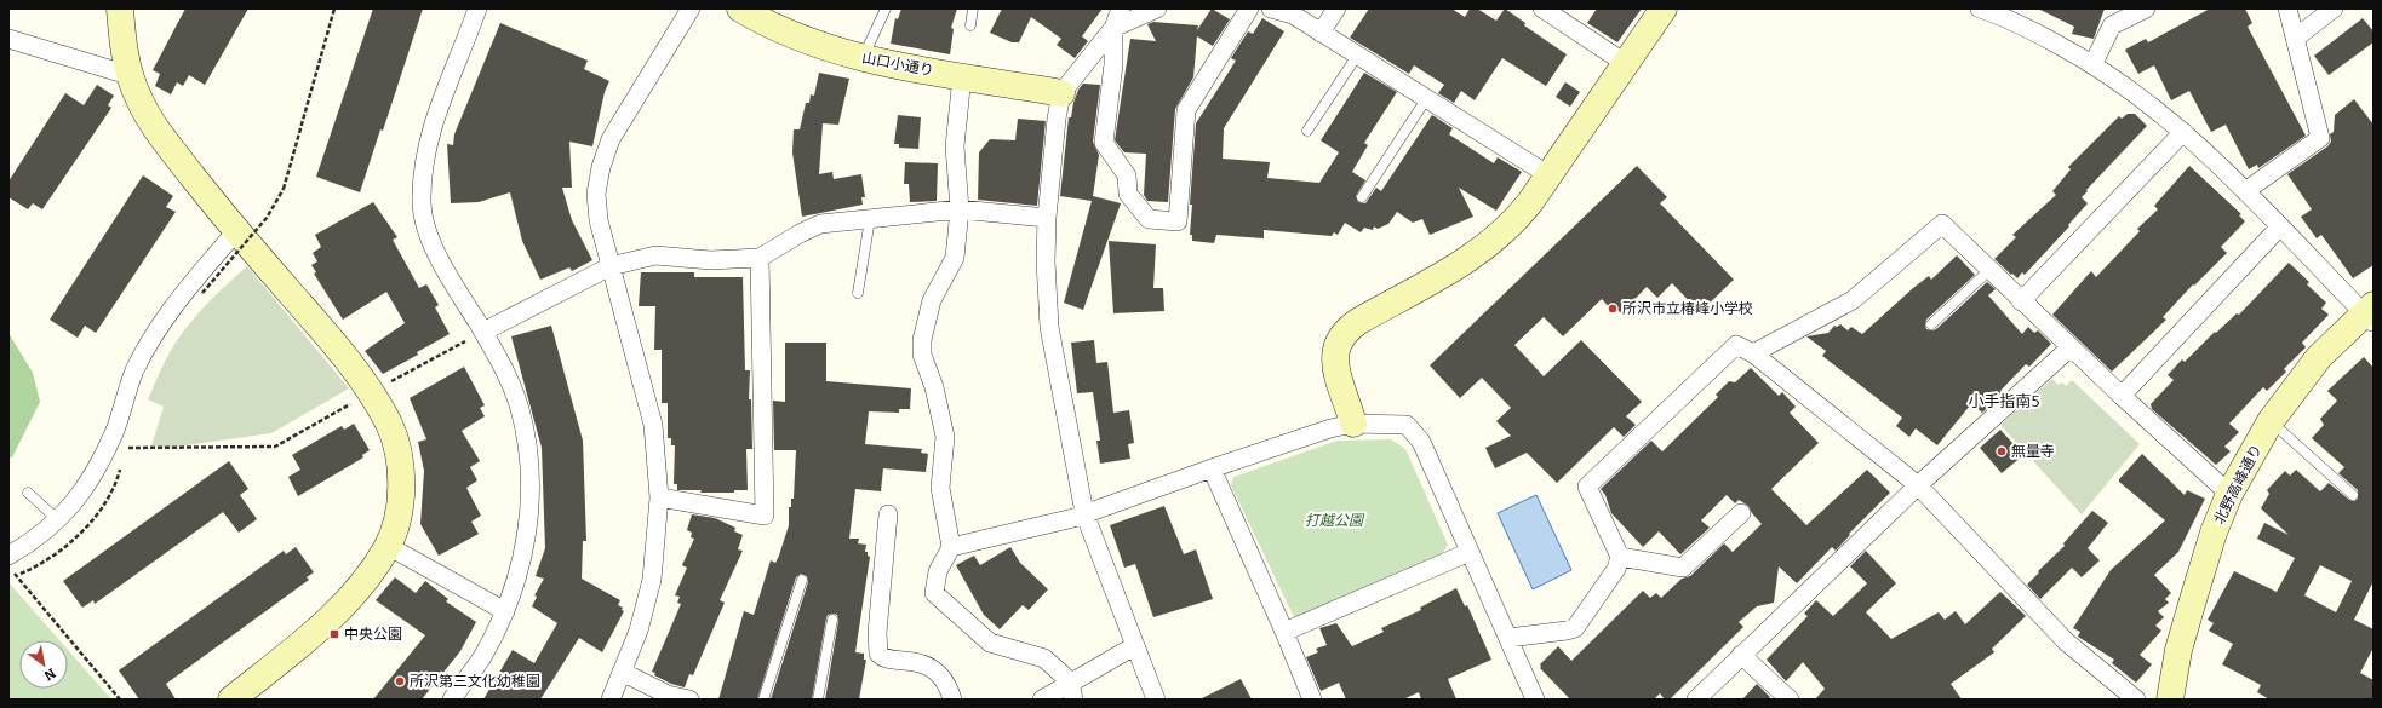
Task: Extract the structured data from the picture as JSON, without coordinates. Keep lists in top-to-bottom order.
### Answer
{
  "streets": {
    "street": ["山口小通り", "北野高峰通り"]
  },
  "districts": ["小手指南5"],
  "parks": ["打越公園"],
  "places": {
    "other": ["所沢市立椿峰小学校", "無量寺", "所沢第三文化幼稚園"],
    "transit": ["中央公園"]
  },
  "north": "bottom right"
}
